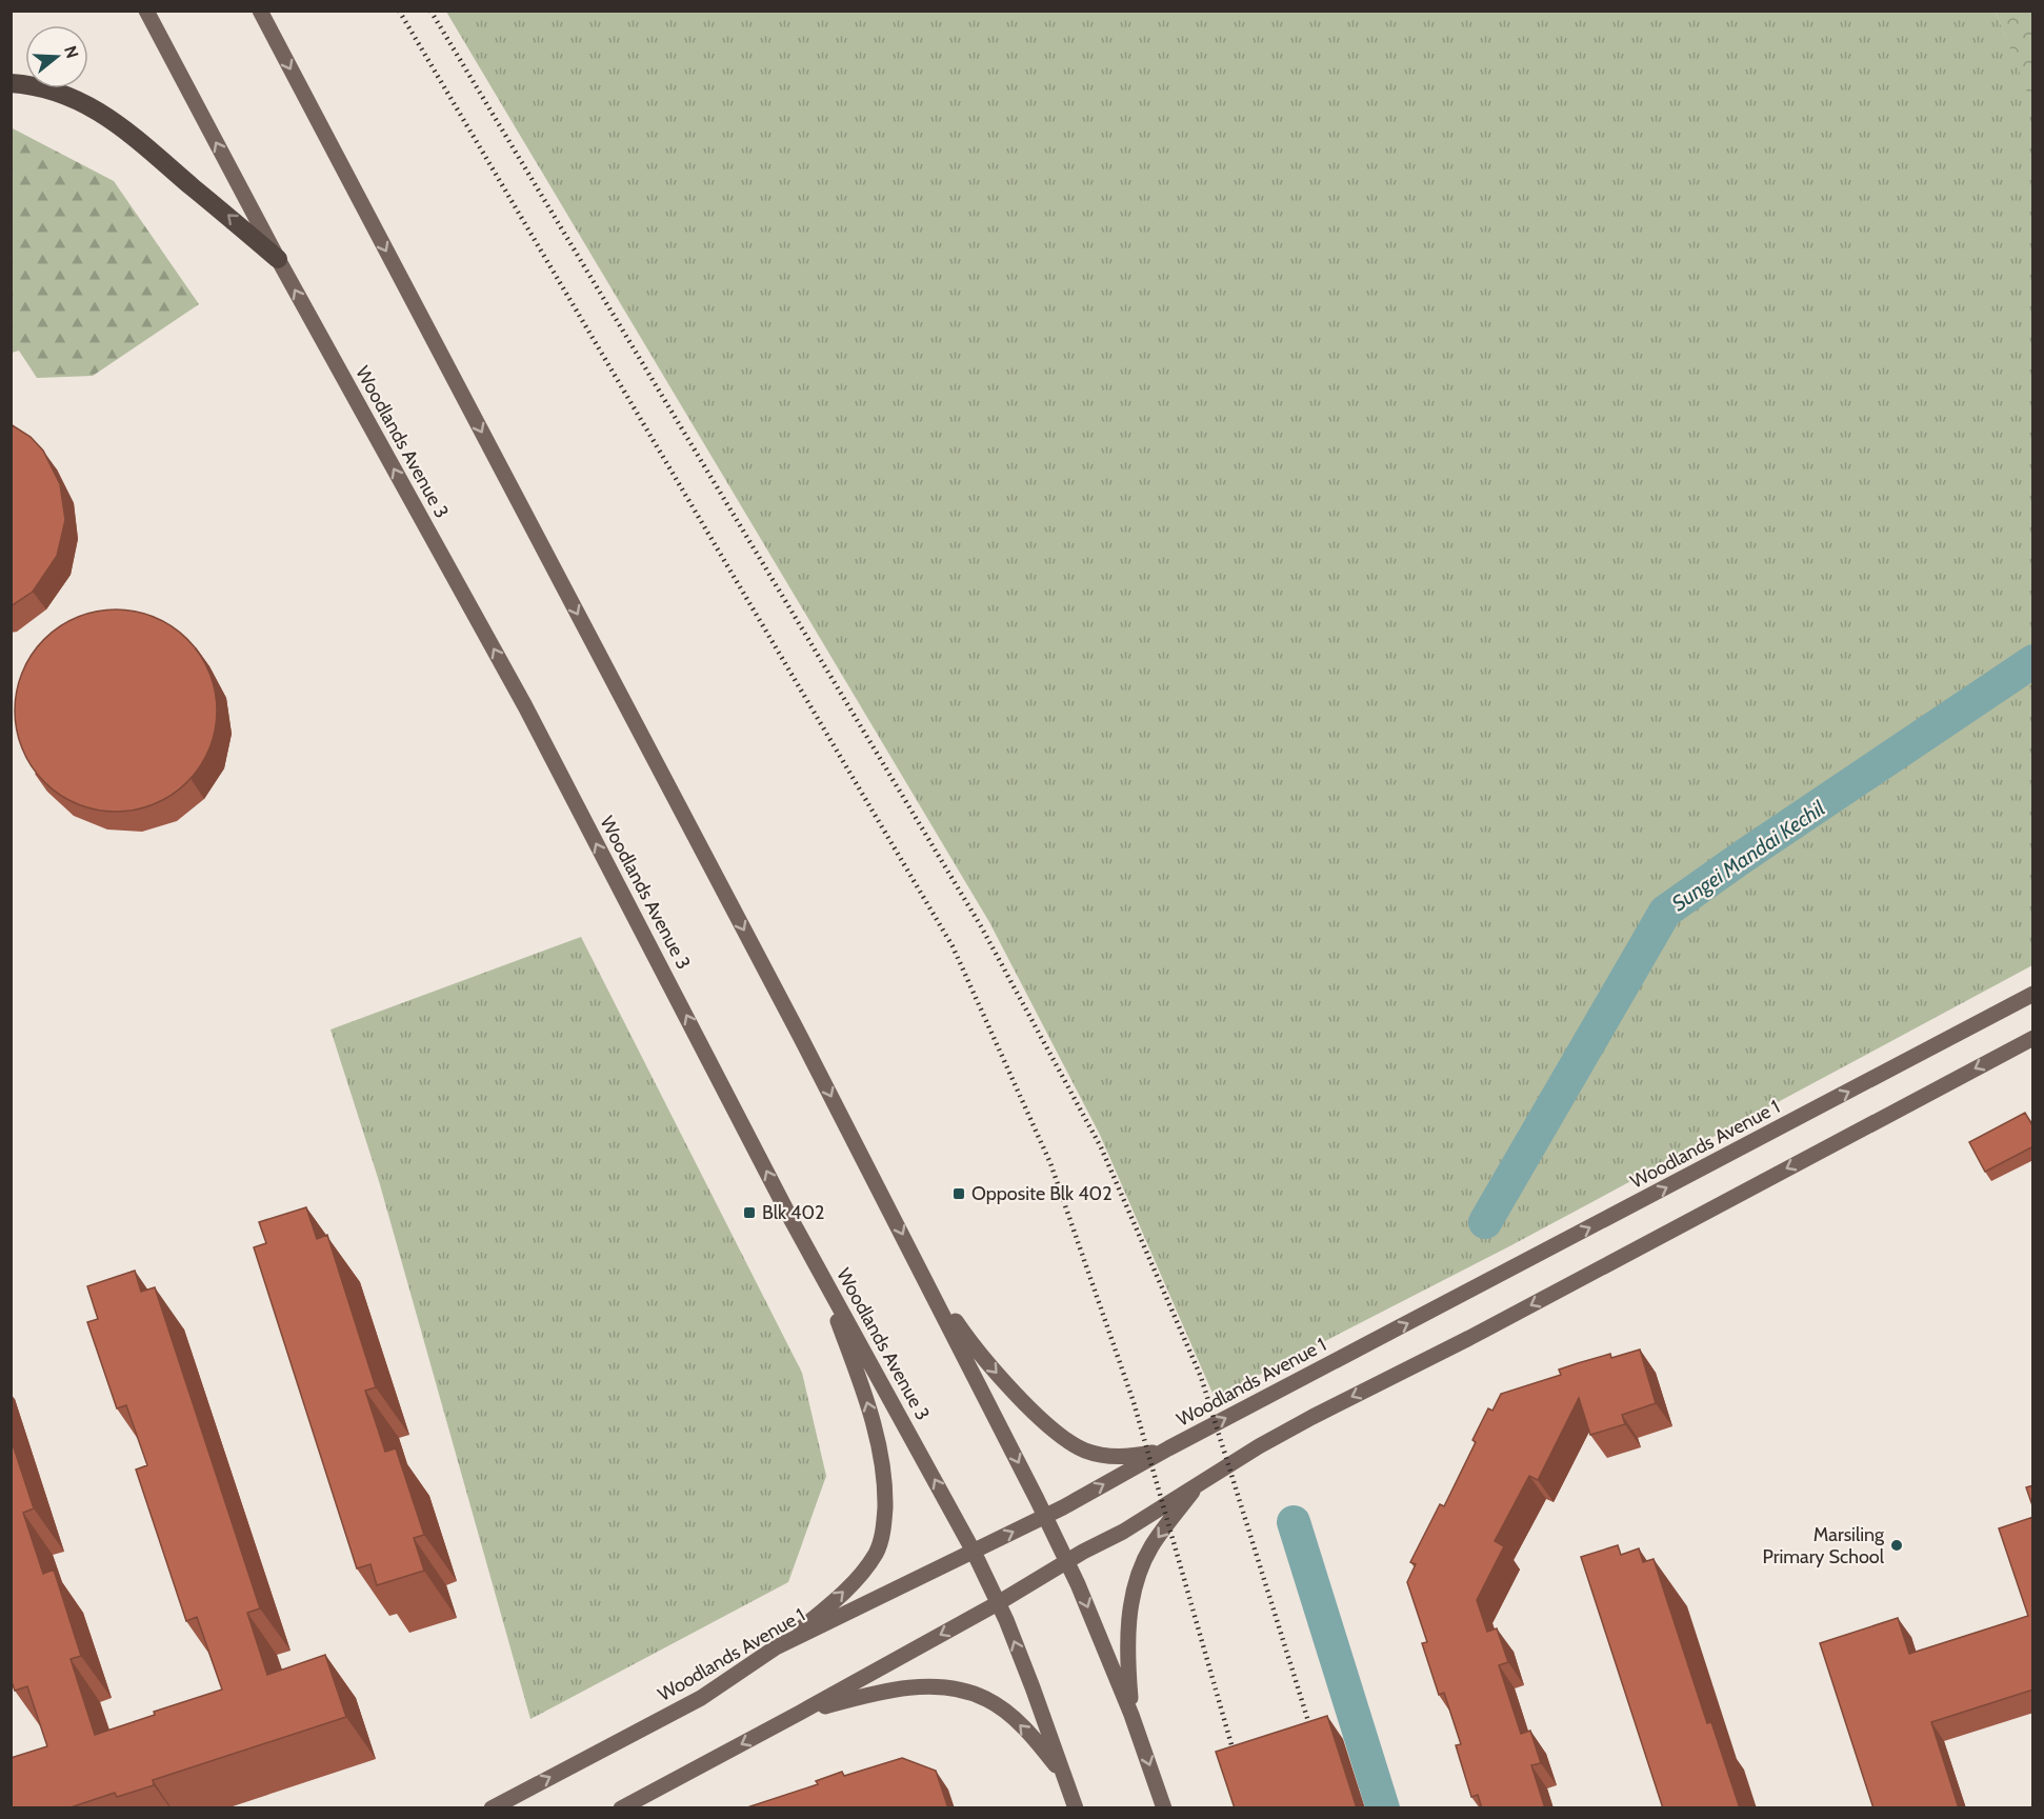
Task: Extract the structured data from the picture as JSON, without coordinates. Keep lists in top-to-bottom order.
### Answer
{
  "streets": {
    "main road": ["Woodlands Avenue 3", "Woodlands Avenue 1"]
  },
  "crossings": [
    ["Woodlands Avenue 3", "Woodlands Avenue 1"]
  ],
  "water": ["Sungei Mandai Kechil"],
  "places": {
    "transit": ["Opposite Blk 402", "Blk 402"],
    "other": ["Marsiling Primary School"]
  },
  "north": "right"
}
